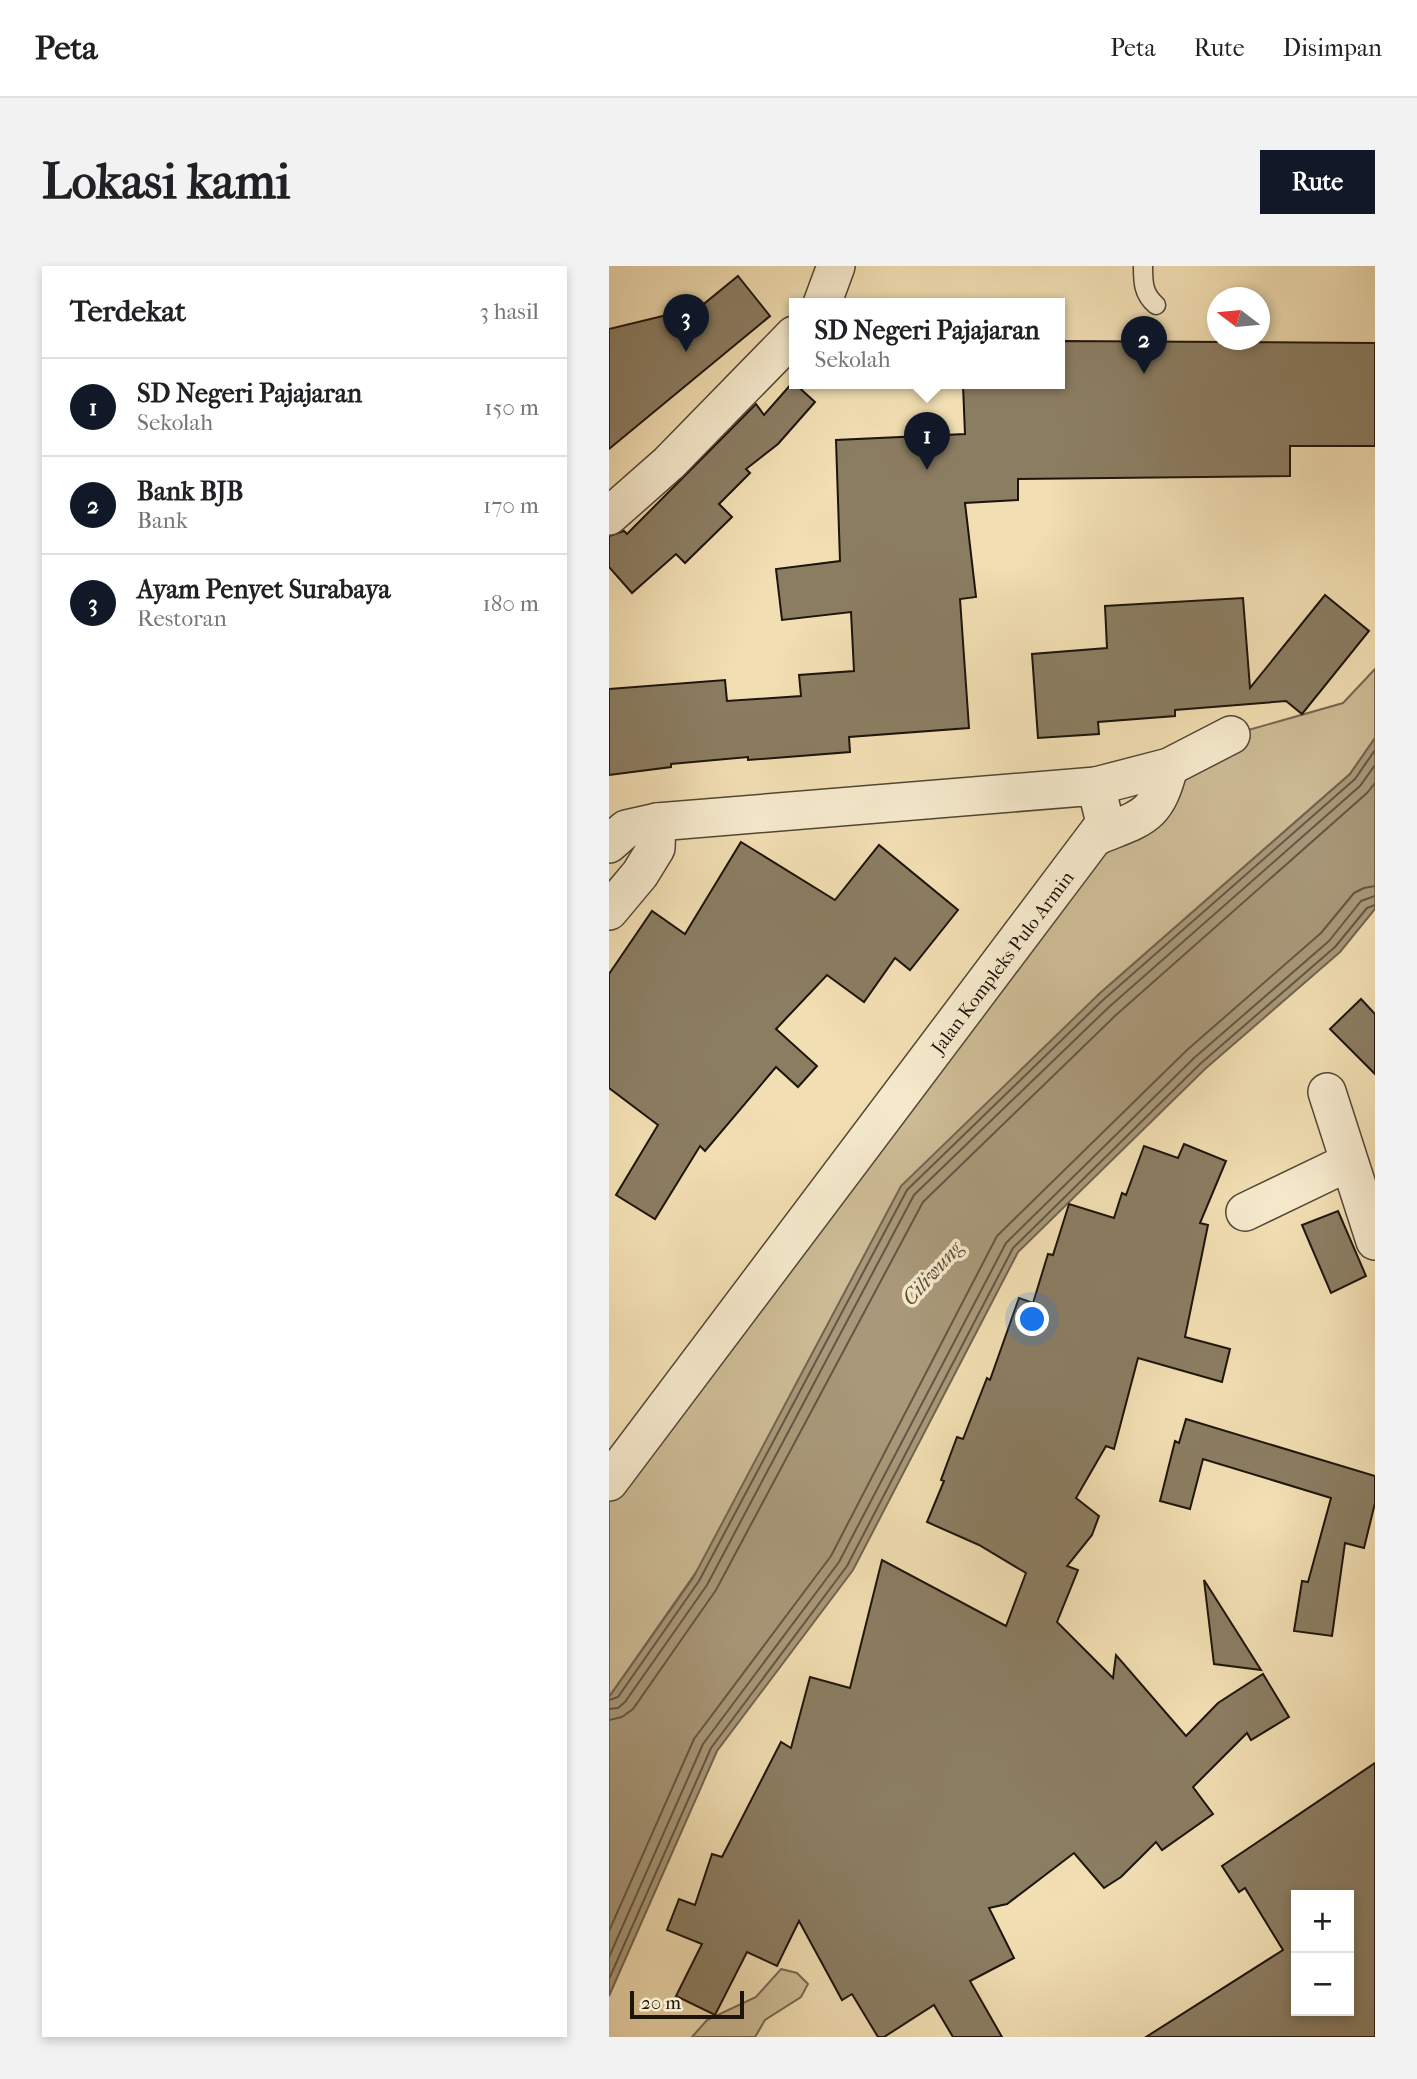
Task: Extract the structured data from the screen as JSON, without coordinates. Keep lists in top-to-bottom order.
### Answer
{
  "streets": {
    "street": ["Jalan Kompleks Pulo Armin"]
  },
  "water": ["Ciliwung"],
  "scale_bar": "20 m",
  "north": "left",
  "page": {
    "header": "Peta",
    "nav": ["Peta", "Rute", "Disimpan"],
    "buttons": "Rute",
    "title": "Lokasi kami",
    "heading": ["Terdekat", "3 hasil"],
    "pins": ["3", "2", "1"],
    "popup": ["SD Negeri Pajajaran", "Sekolah"],
    "list": [
      {
        "mark": "1",
        "name": "SD Negeri Pajajaran",
        "note": "Sekolah",
        "value": "150 m"
      },
      {
        "mark": "2",
        "name": "Bank BJB",
        "note": "Bank",
        "value": "170 m"
      },
      {
        "mark": "3",
        "name": "Ayam Penyet Surabaya",
        "note": "Restoran",
        "value": "180 m"
      }
    ],
    "map_buttons": ["+", "−"],
    "scale": "20 m"
  }
}
